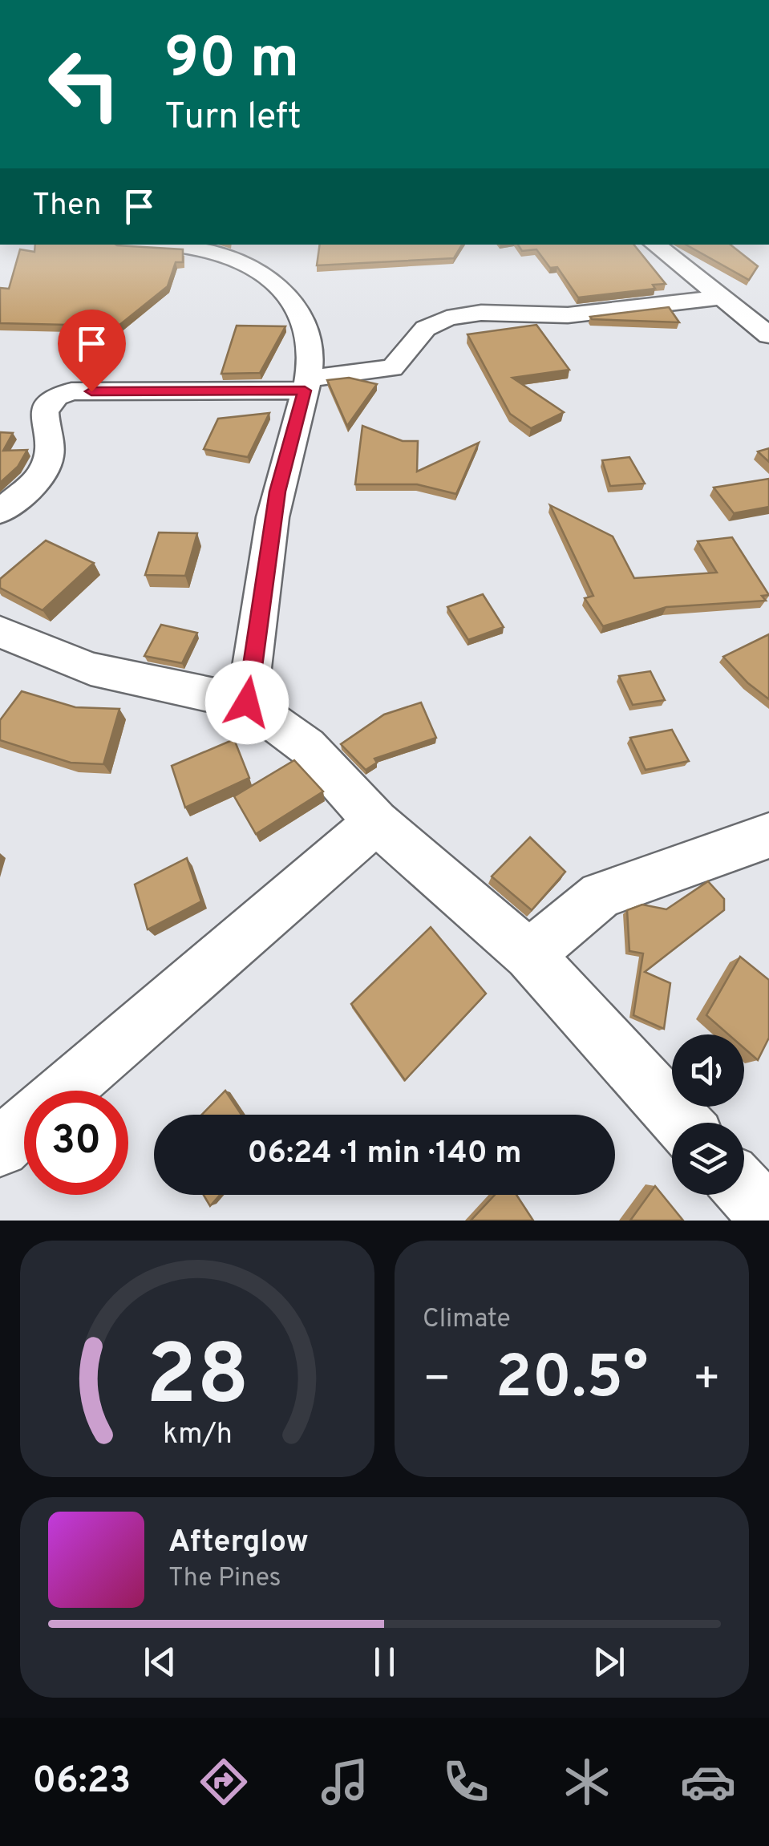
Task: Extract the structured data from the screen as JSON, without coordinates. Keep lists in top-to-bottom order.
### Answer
{
  "page": {
    "turn": ["90 m", "Turn left"],
    "then": "Then",
    "limit": "30",
    "trip": "06:24 · 1 min · 140 m",
    "tile": "Climate",
    "heat": ["−", "20.5°", "+"],
    "song": ["Afterglow", "The Pines"],
    "tabs": "06:23",
    "gauge": ["28", "km/h"]
  }
}
